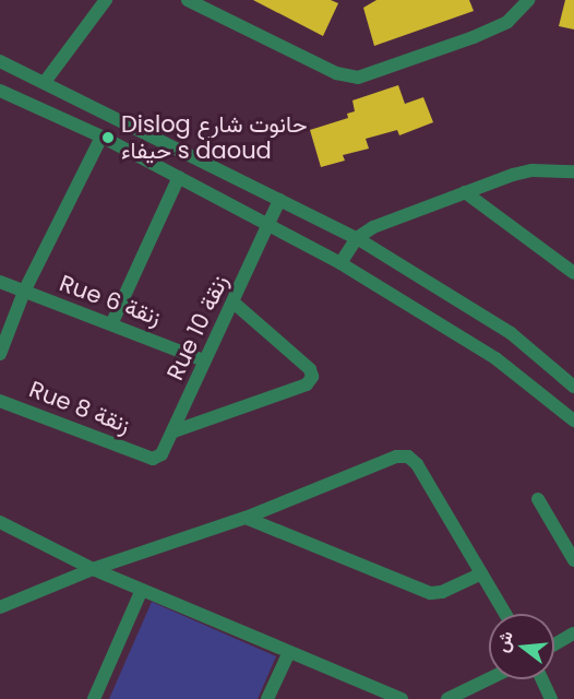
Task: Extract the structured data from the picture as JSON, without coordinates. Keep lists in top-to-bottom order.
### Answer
{
  "streets": {
    "street": ["Rue 6 زنقة", "Rue 10 زنقة", "Rue 8 زنقة"]
  },
  "crossings": [
    ["Rue 6 زنقة", "Rue 10 زنقة"],
    ["Rue 10 زنقة", "Rue 8 زنقة"]
  ],
  "places": ["Dislog حانوت شارع حيفاء s daoud"],
  "north": "left"
}
